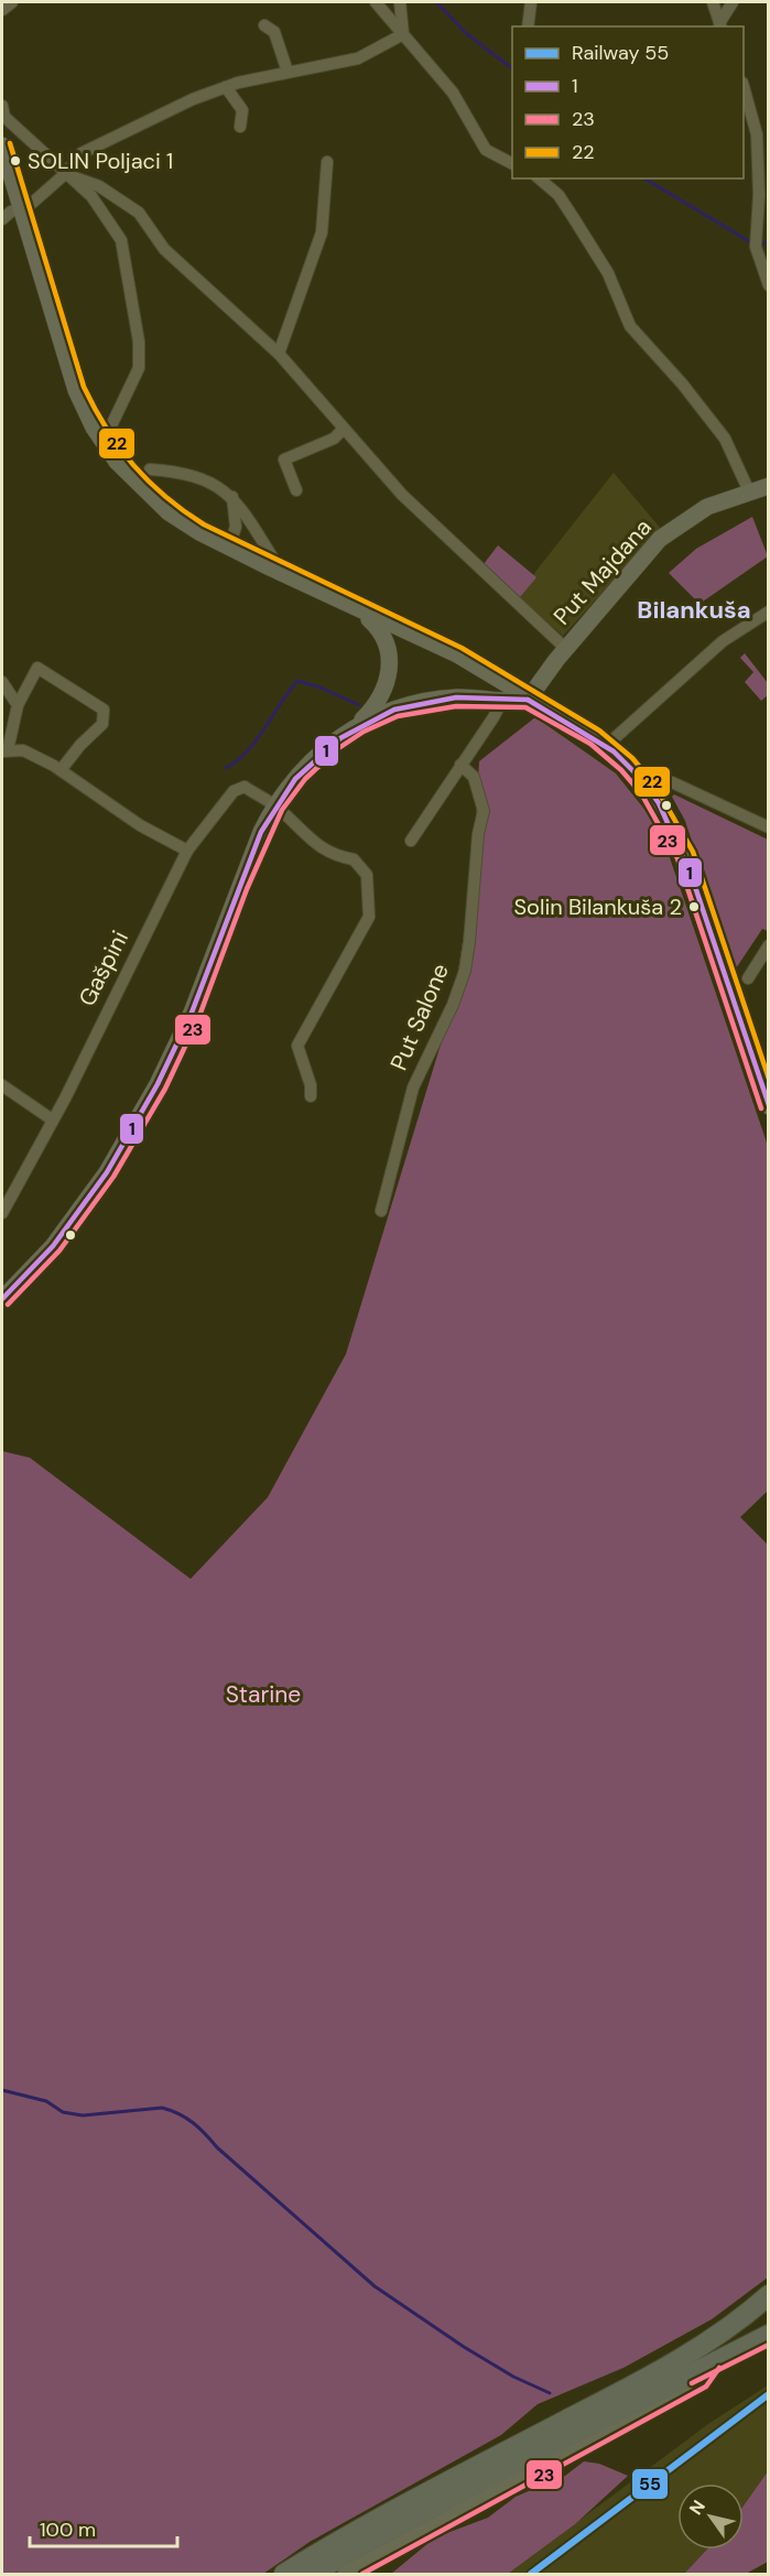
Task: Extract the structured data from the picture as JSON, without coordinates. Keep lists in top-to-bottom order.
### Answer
{
  "streets": {
    "main road": ["Put Majdana"],
    "street": ["Gašpini", "Put Salone"]
  },
  "districts": ["Bilankuša"],
  "parks": ["Starine"],
  "places": ["SOLIN Poljaci 1", "Solin Bilankuša 2"],
  "lines": [
    "transit line 22",
    "transit line 1",
    "transit line 23",
    "rail line 55"
  ],
  "legend": [
    "Railway 55",
    "1",
    "23",
    "22"
  ],
  "scale_bar": "100 m",
  "north": "top left"
}
